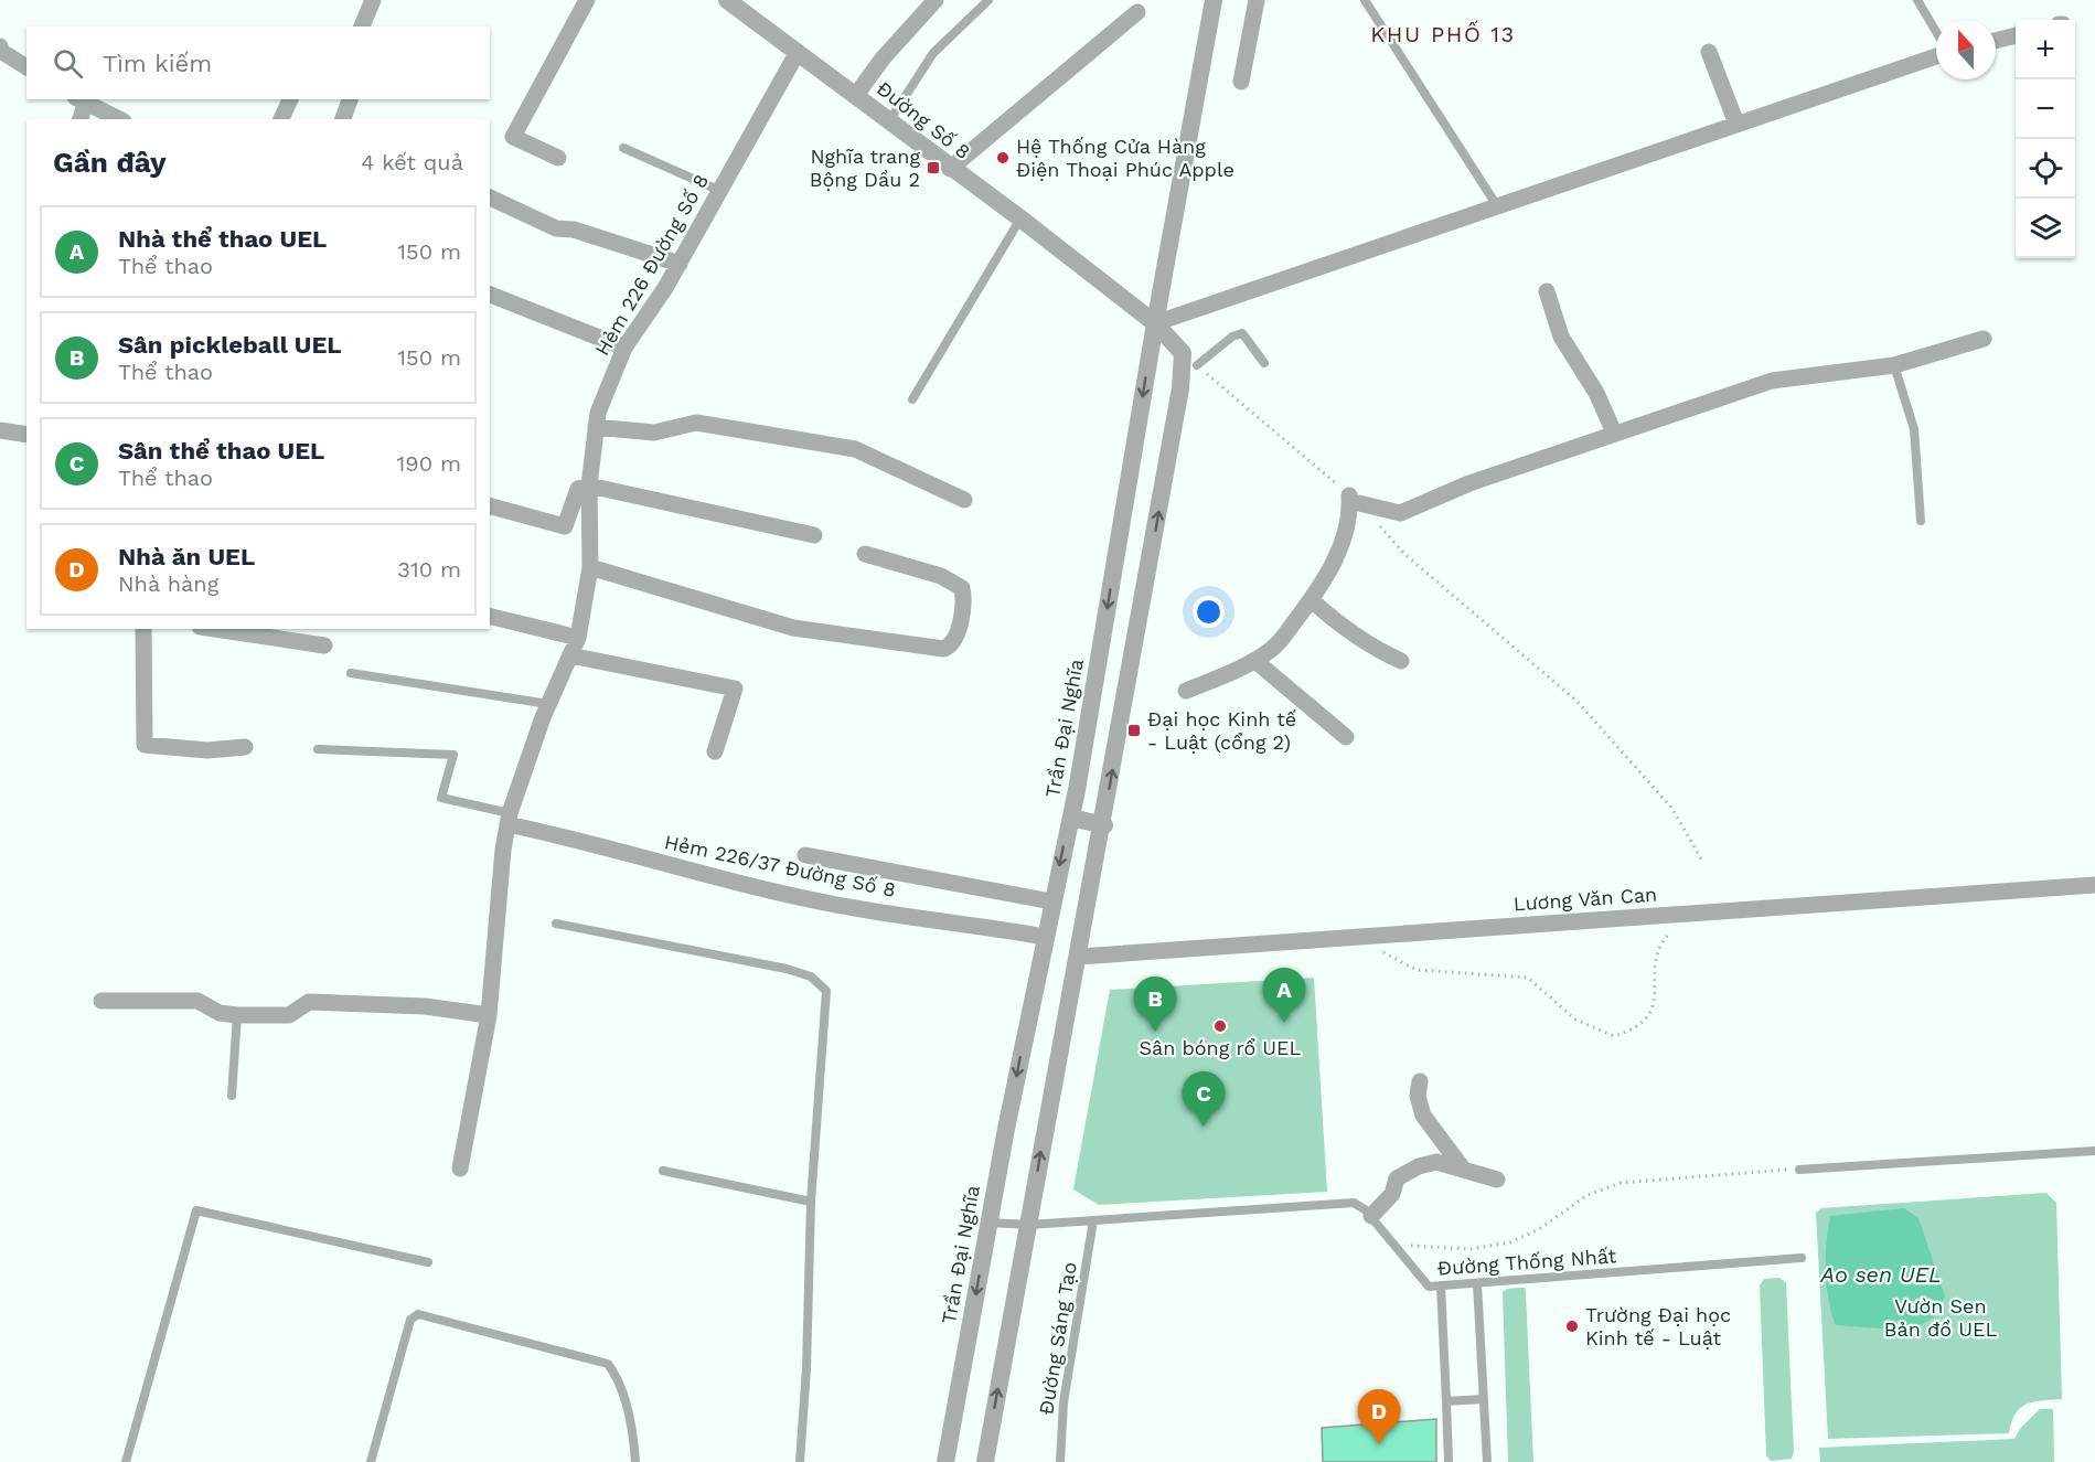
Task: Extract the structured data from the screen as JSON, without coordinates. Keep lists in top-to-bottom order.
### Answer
{
  "streets": {
    "street": [
      "Đường Số 8",
      "Hẻm 226 Đường Số 8",
      "Trần Đại Nghĩa",
      "Hẻm 226/37 Đường Số 8",
      "Lương Văn Can"
    ],
    "lane": ["Đường Thống Nhất", "Đường Sáng Tạo"]
  },
  "crossings": [
    ["Đường Số 8", "Hẻm 226 Đường Số 8"],
    ["Đường Số 8", "Trần Đại Nghĩa"],
    ["Hẻm 226 Đường Số 8", "Hẻm 226/37 Đường Số 8"],
    ["Trần Đại Nghĩa", "Hẻm 226/37 Đường Số 8"]
  ],
  "districts": ["KHU PHỐ 13"],
  "water": ["Ao sen UEL"],
  "parks": ["Vườn Sen Bản đồ UEL"],
  "places": {
    "other": ["Hệ Thống Cửa Hàng Điện Thoại Phúc Apple", "Sân bóng rổ UEL", "Trường Đại học Kinh tế - Luật"],
    "transit": ["Nghĩa trang Bộng Dầu 2", "Đại học Kinh tế - Luật (cổng 2)"]
  },
  "north": "top",
  "page": {
    "map_buttons": ["+", "−"],
    "search": "Tìm kiếm",
    "heading": ["Gần đây", "4 kết quả"],
    "list": [
      {
        "mark": "A",
        "name": "Nhà thể thao UEL",
        "note": "Thể thao",
        "value": "150 m"
      },
      {
        "mark": "B",
        "name": "Sân pickleball UEL",
        "note": "Thể thao",
        "value": "150 m"
      },
      {
        "mark": "C",
        "name": "Sân thể thao UEL",
        "note": "Thể thao",
        "value": "190 m"
      },
      {
        "mark": "D",
        "name": "Nhà ăn UEL",
        "note": "Nhà hàng",
        "value": "310 m"
      }
    ],
    "pins": [
      "A",
      "B",
      "C",
      "D"
    ]
  }
}
